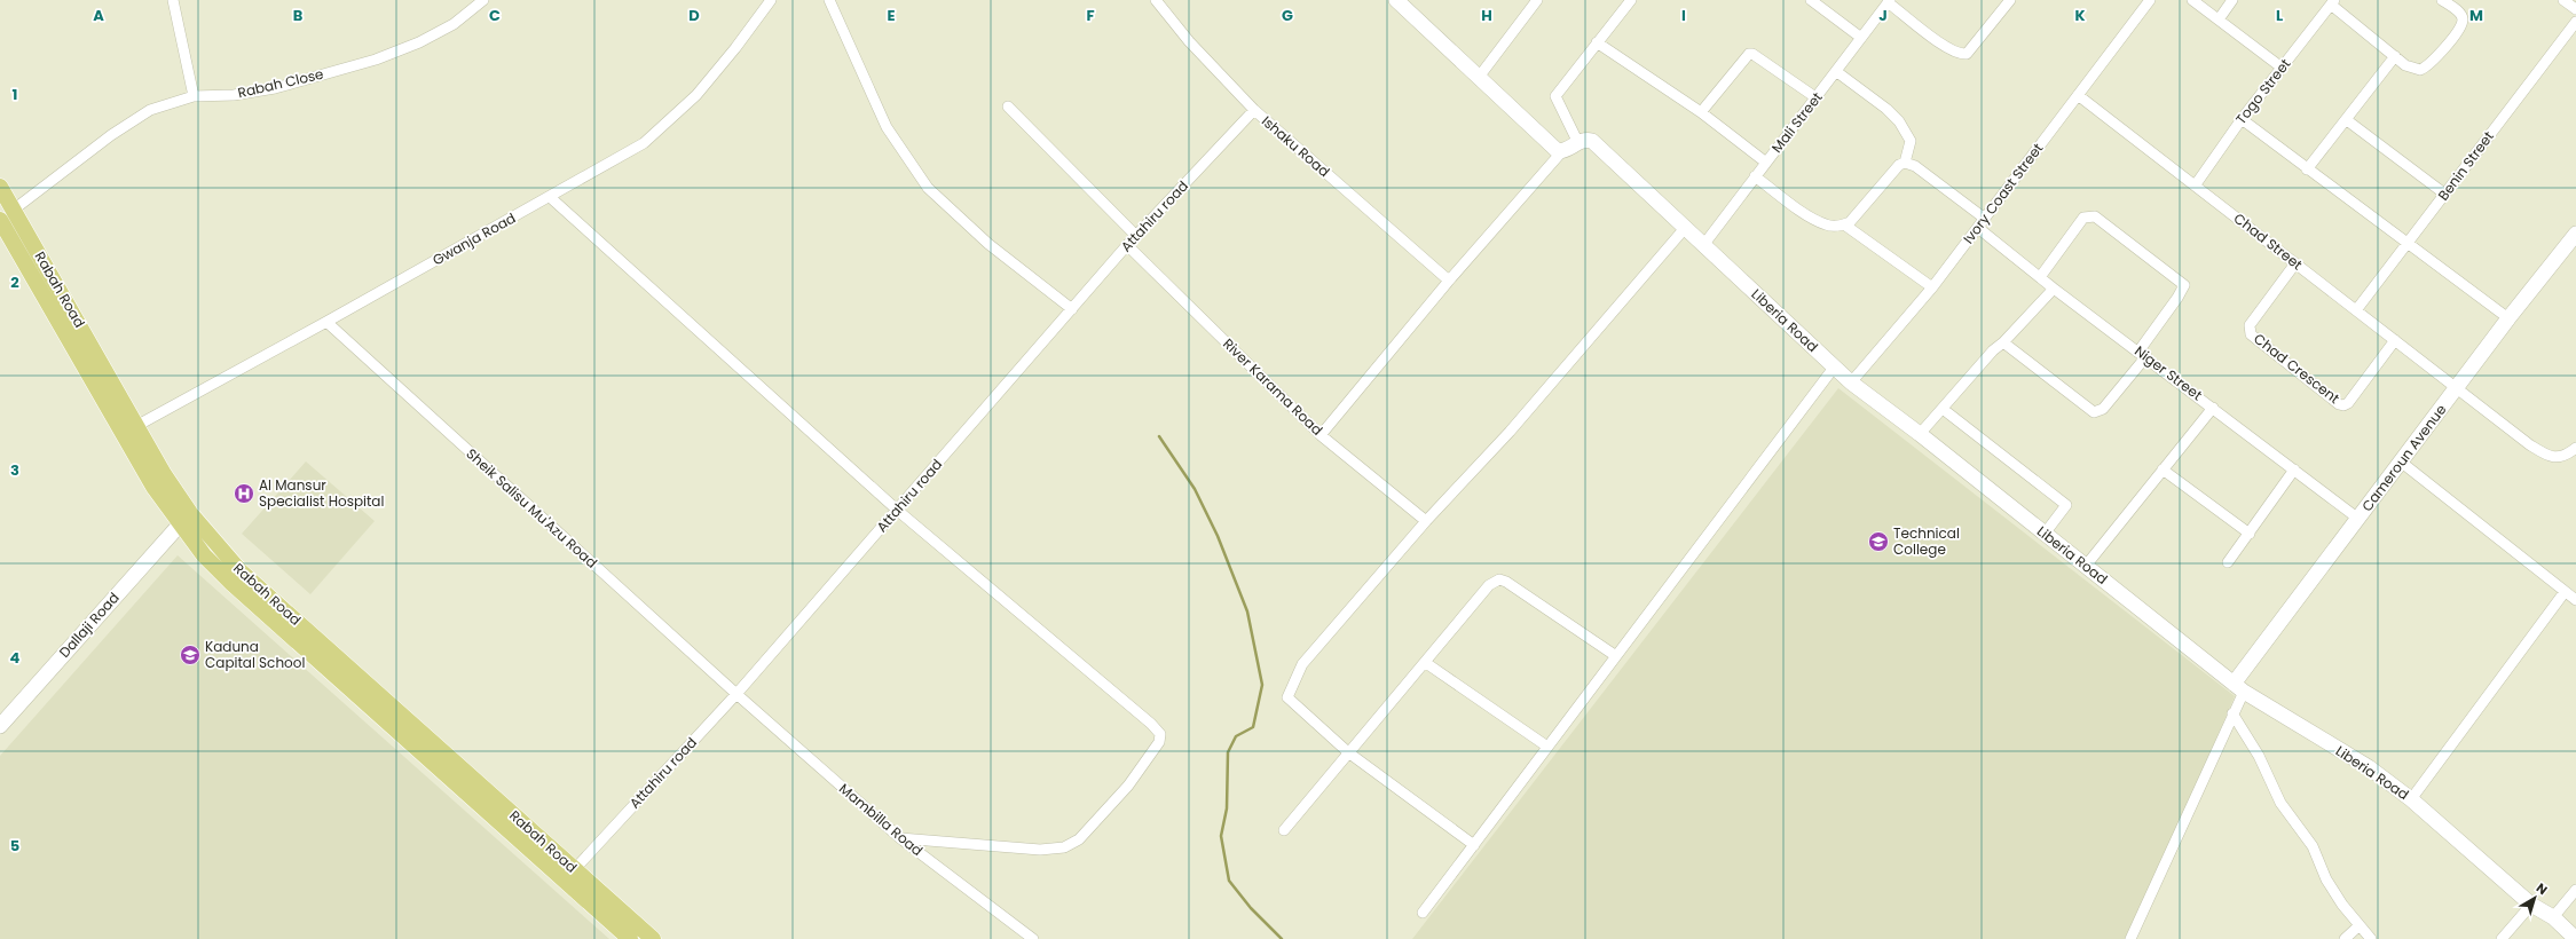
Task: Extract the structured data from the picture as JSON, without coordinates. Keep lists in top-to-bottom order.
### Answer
{
  "streets": {
    "main road": ["Rabah Road"],
    "street": [
      "Rabah Close",
      "Togo Street",
      "Mali Street",
      "Ishaku Road",
      "Benin Street",
      "Ivory Coast Street",
      "Attahiru road",
      "Gwanja Road",
      "Chad Street",
      "Liberia Road",
      "Chad Crescent",
      "Niger Street",
      "River Karama Road",
      "Cameroun Avenue",
      "Sheik Salisu Mu'Azu Road",
      "Dallaji Road",
      "Mambilla Road"
    ]
  },
  "crossings": [
    ["Rabah Close", "Rabah Road"],
    ["Togo Street", "Chad Street"],
    ["Mali Street", "Liberia Road"],
    ["Ishaku Road", "Attahiru road"],
    ["Benin Street", "Chad Street"],
    ["Ivory Coast Street", "Chad Street"],
    ["Ivory Coast Street", "Liberia Road"],
    ["Ivory Coast Street", "Niger Street"],
    ["Attahiru road", "Rabah Road"],
    ["Attahiru road", "River Karama Road"],
    ["Attahiru road", "Sheik Salisu Mu'Azu Road"],
    ["Attahiru road", "Mambilla Road"],
    ["Gwanja Road", "Rabah Road"],
    ["Gwanja Road", "Sheik Salisu Mu'Azu Road"],
    ["Chad Street", "Chad Crescent"],
    ["Chad Street", "Cameroun Avenue"],
    ["Rabah Road", "Dallaji Road"],
    ["Liberia Road", "Cameroun Avenue"],
    ["Niger Street", "Cameroun Avenue"],
    ["Sheik Salisu Mu'Azu Road", "Mambilla Road"]
  ],
  "places": {
    "hospital": ["Al Mansur Specialist Hospital"],
    "school or university": ["Technical College", "Kaduna Capital School"]
  },
  "north": "top right",
  "grid": {
    "columns": [
      "A",
      "B",
      "C",
      "D",
      "E",
      "F",
      "G",
      "H",
      "I",
      "J",
      "K",
      "L",
      "M"
    ],
    "rows": [
      "1",
      "2",
      "3",
      "4",
      "5"
    ]
  }
}
